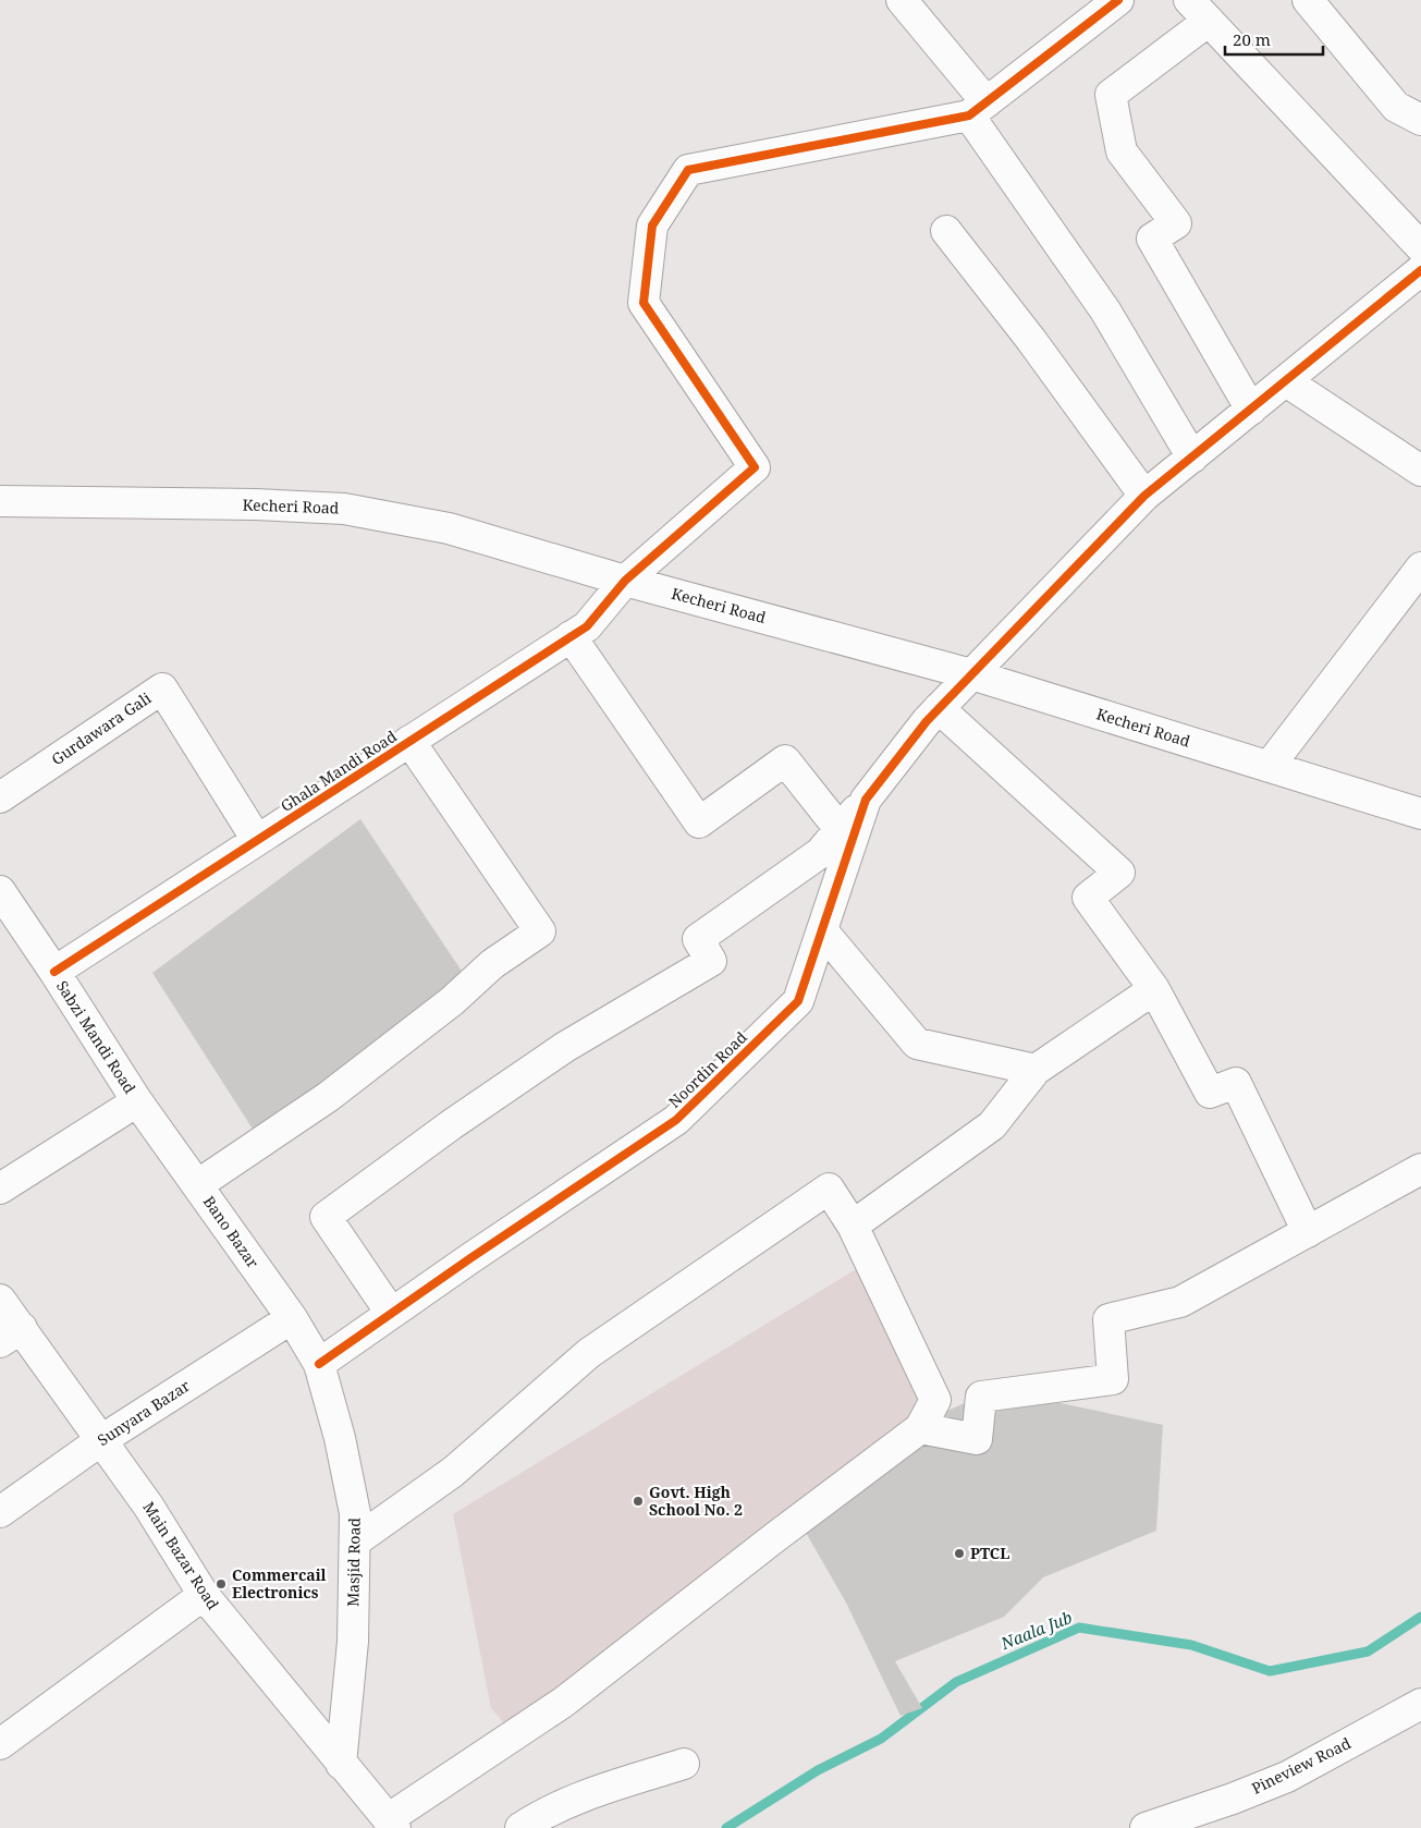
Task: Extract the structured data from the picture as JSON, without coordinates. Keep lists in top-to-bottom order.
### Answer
{
  "streets": {
    "street": [
      "Kecheri Road",
      "Gurdawara Gali",
      "Ghala Mandi Road",
      "Sabzi Mandi Road",
      "Noordin Road",
      "Bano Bazar",
      "Sunyara Bazar",
      "Main Bazar Road",
      "Masjid Road",
      "Pineview Road"
    ]
  },
  "crossings": [
    ["Kecheri Road", "Ghala Mandi Road"],
    ["Kecheri Road", "Noordin Road"],
    ["Gurdawara Gali", "Ghala Mandi Road"],
    ["Ghala Mandi Road", "Sabzi Mandi Road"],
    ["Sabzi Mandi Road", "Bano Bazar"],
    ["Noordin Road", "Bano Bazar"],
    ["Noordin Road", "Masjid Road"],
    ["Bano Bazar", "Sunyara Bazar"],
    ["Bano Bazar", "Masjid Road"],
    ["Sunyara Bazar", "Main Bazar Road"],
    ["Main Bazar Road", "Masjid Road"]
  ],
  "water": ["Naala Jub"],
  "places": ["Govt. High School No. 2", "PTCL", "Commercail Electronics"],
  "scale_bar": "20 m"
}
